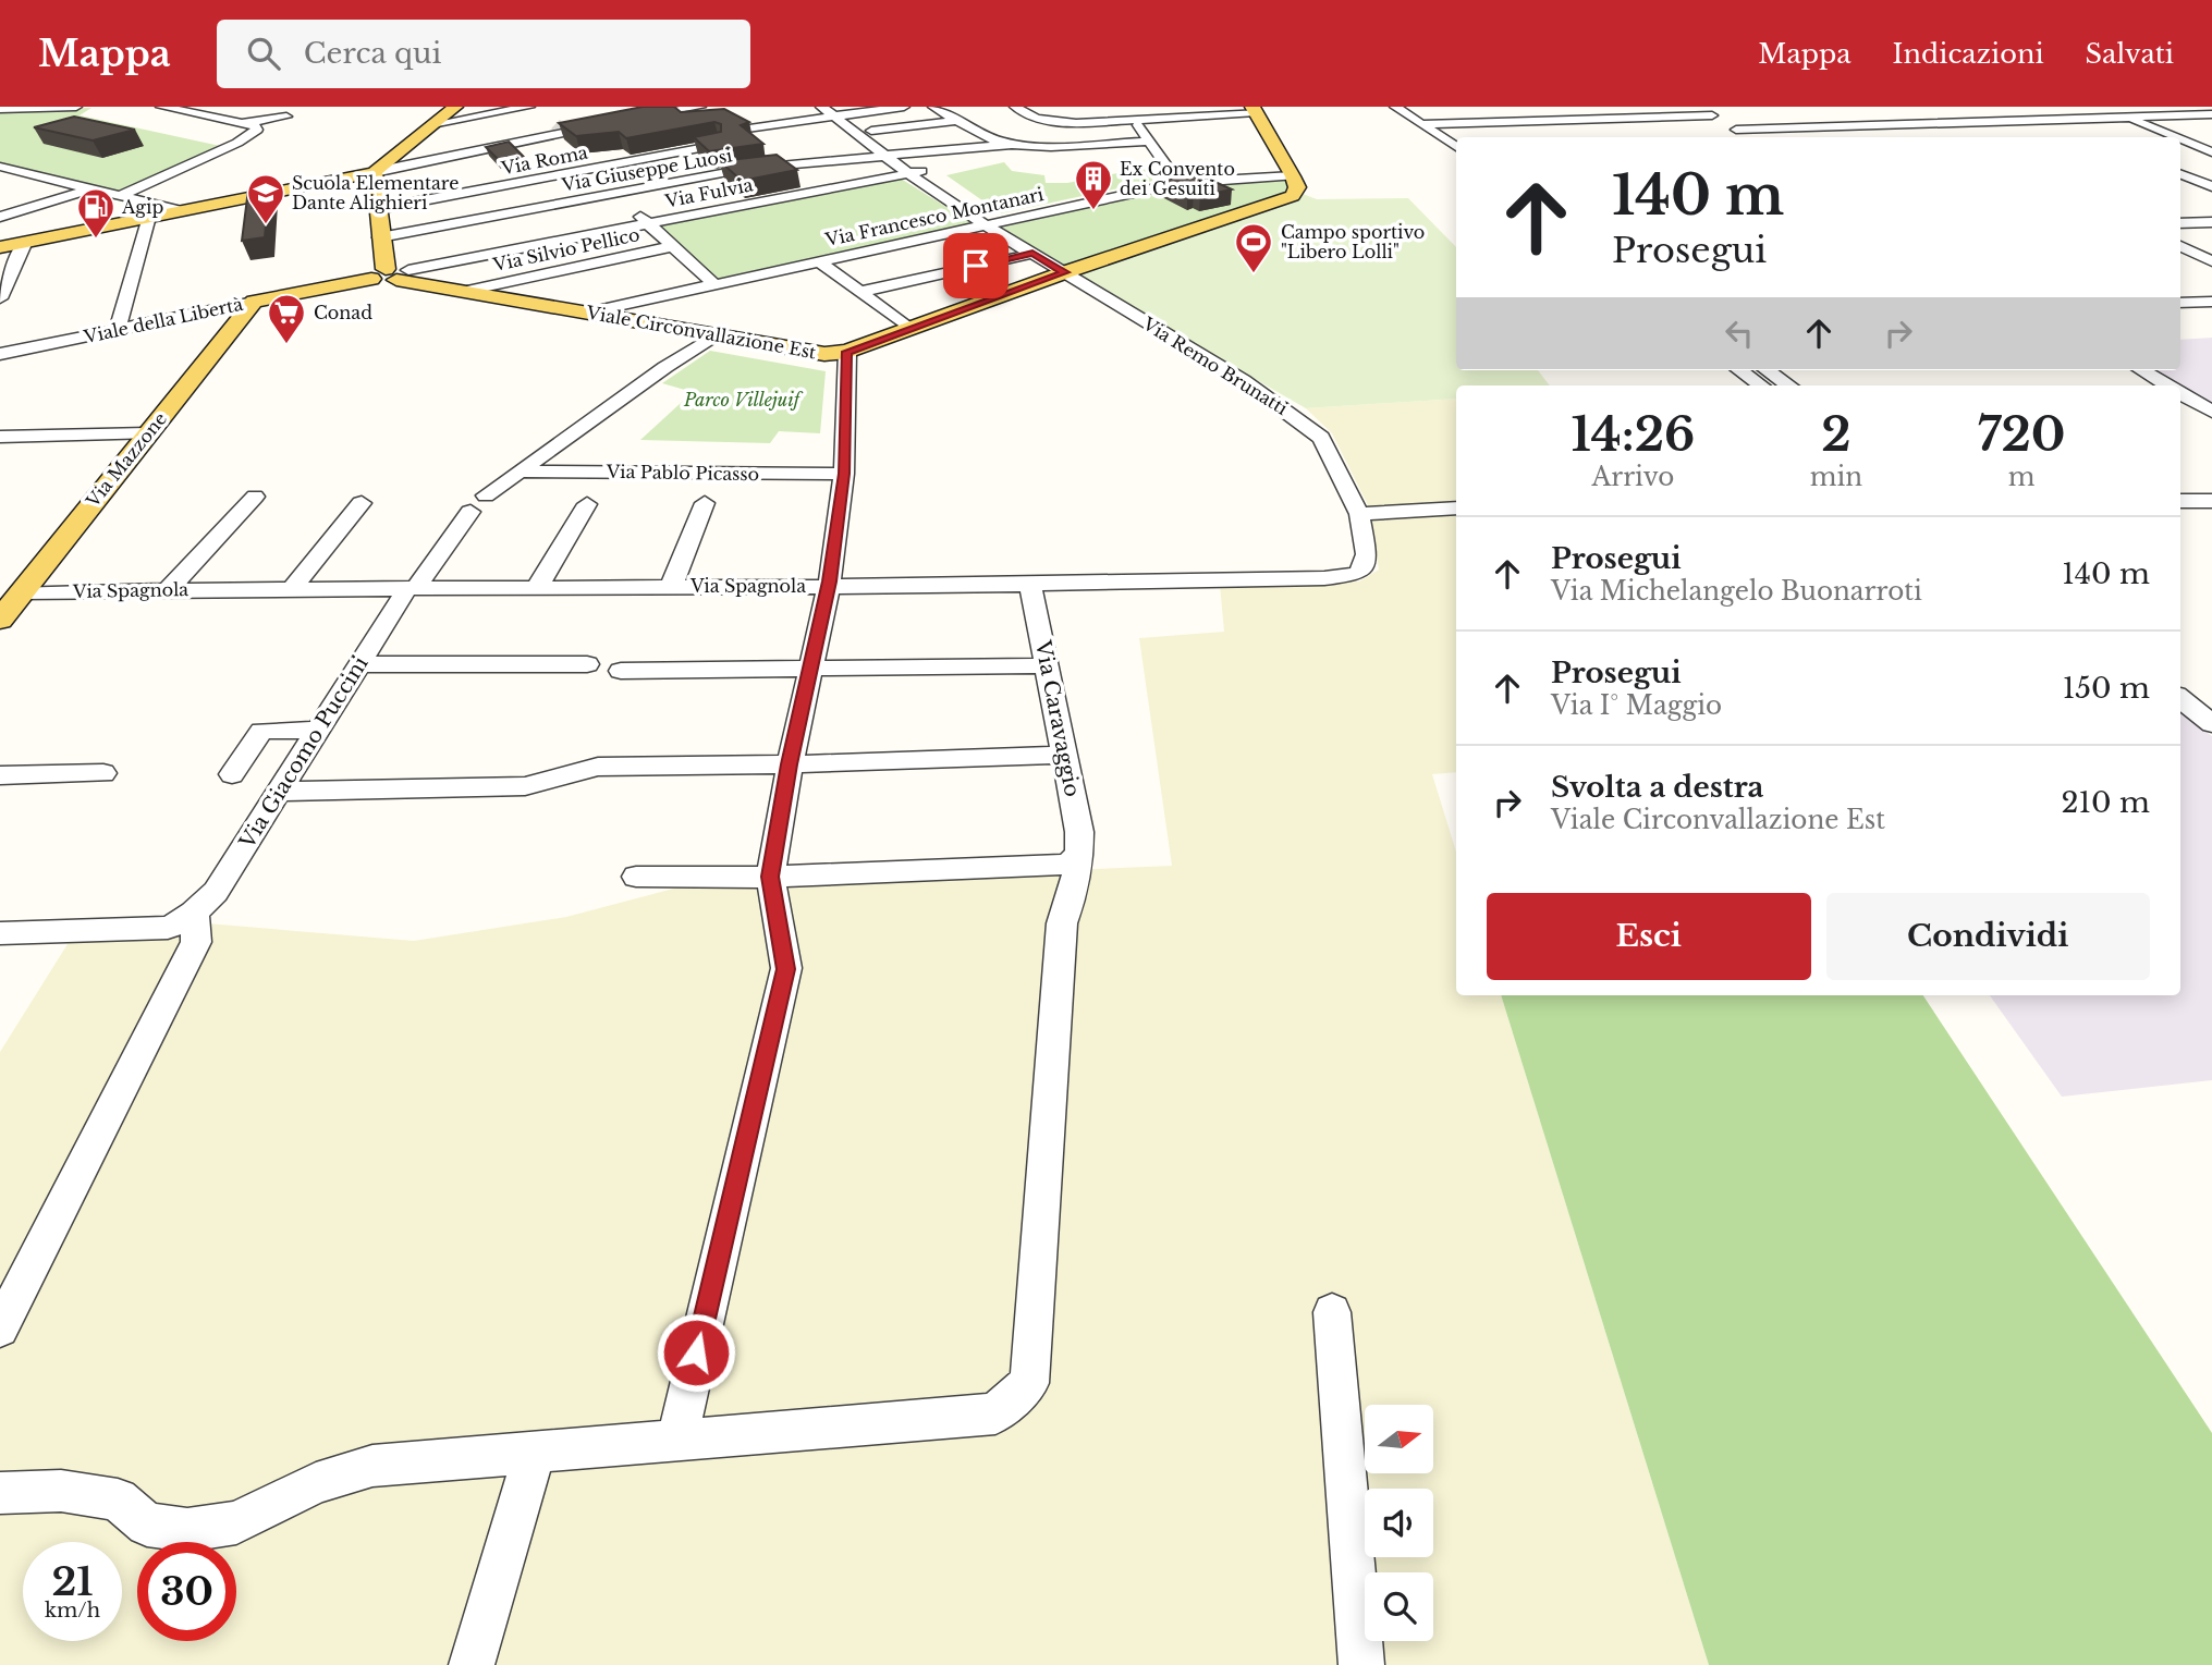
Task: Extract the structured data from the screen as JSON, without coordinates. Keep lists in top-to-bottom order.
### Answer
{
  "streets": {
    "main road": ["Viale della Libertà", "Viale Circonvallazione Est", "Via Mazzone"],
    "street": [
      "Via Roma",
      "Via Giuseppe Luosi",
      "Via Fulvia",
      "Via Francesco Montanari",
      "Via Silvio Pellico",
      "Via Remo Brunatti",
      "Via Pablo Picasso",
      "Via Spagnola",
      "Via Caravaggio",
      "Via Giacomo Puccini"
    ]
  },
  "crossings": [
    ["Via Roma", "Via Giuseppe Luosi"],
    ["Via Giuseppe Luosi", "Via Fulvia"],
    ["Via Giuseppe Luosi", "Via Remo Brunatti"],
    ["Via Fulvia", "Viale della Libertà"],
    ["Via Fulvia", "Viale Circonvallazione Est"],
    ["Via Fulvia", "Via Remo Brunatti"],
    ["Via Francesco Montanari", "Viale Circonvallazione Est"],
    ["Via Francesco Montanari", "Via Remo Brunatti"],
    ["Via Silvio Pellico", "Viale Circonvallazione Est"],
    ["Viale della Libertà", "Viale Circonvallazione Est"],
    ["Viale della Libertà", "Via Mazzone"],
    ["Viale Circonvallazione Est", "Via Remo Brunatti"],
    ["Via Remo Brunatti", "Via Spagnola"],
    ["Via Mazzone", "Via Spagnola"],
    ["Via Spagnola", "Via Caravaggio"],
    ["Via Spagnola", "Via Giacomo Puccini"]
  ],
  "parks": ["Parco Villejuif"],
  "places": {
    "building": ["Ex Convento dei Gesuiti"],
    "school or university": ["Scuola Elementare Dante Alighieri"],
    "fuel station": ["Agip"],
    "sports": ["Campo sportivo \"Libero Lolli\""],
    "supermarket": ["Conad"]
  },
  "north": "right",
  "page": {
    "header": "Mappa",
    "search": "Cerca qui",
    "nav": ["Mappa", "Indicazioni", "Salvati"],
    "turn": ["140 m", "Prosegui"],
    "eta": [
      "14:26",
      "Arrivo",
      "2",
      "min",
      "720",
      "m"
    ],
    "list": [
      {
        "name": "Prosegui",
        "note": "Via Michelangelo Buonarroti",
        "value": "140 m"
      },
      {
        "name": "Prosegui",
        "note": "Via I° Maggio",
        "value": "150 m"
      },
      {
        "name": "Svolta a destra",
        "note": "Viale Circonvallazione Est",
        "value": "210 m"
      }
    ],
    "buttons": ["Esci", "Condividi"],
    "speed": "21 km/h",
    "limit": "30"
  }
}
